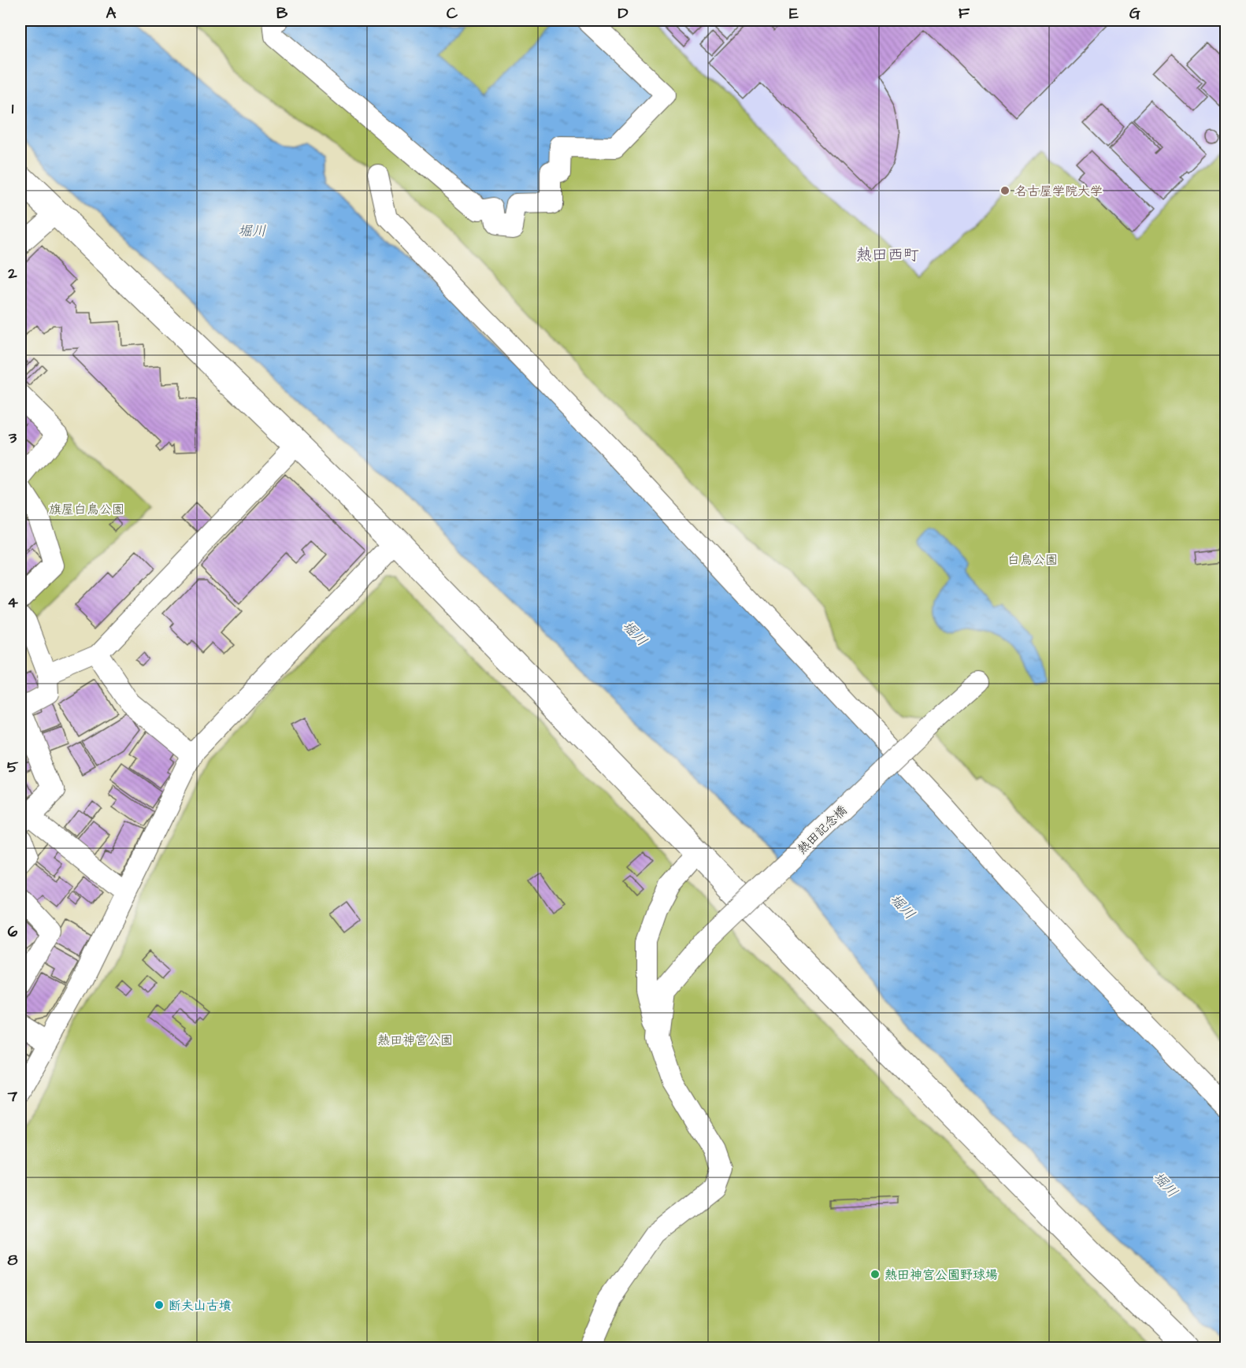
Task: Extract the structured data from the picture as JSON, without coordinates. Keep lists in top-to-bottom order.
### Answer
{
  "streets": {
    "street": ["熱田記念橋"]
  },
  "districts": ["熱田西町"],
  "water": ["堀川"],
  "parks": ["旗屋白鳥公園", "白鳥公園", "熱田神宮公園"],
  "places": ["名古屋学院大学", "熱田神宮公園野球場", "断夫山古墳"],
  "grid": {
    "columns": [
      "A",
      "B",
      "C",
      "D",
      "E",
      "F",
      "G"
    ],
    "rows": [
      "1",
      "2",
      "3",
      "4",
      "5",
      "6",
      "7",
      "8"
    ]
  }
}
